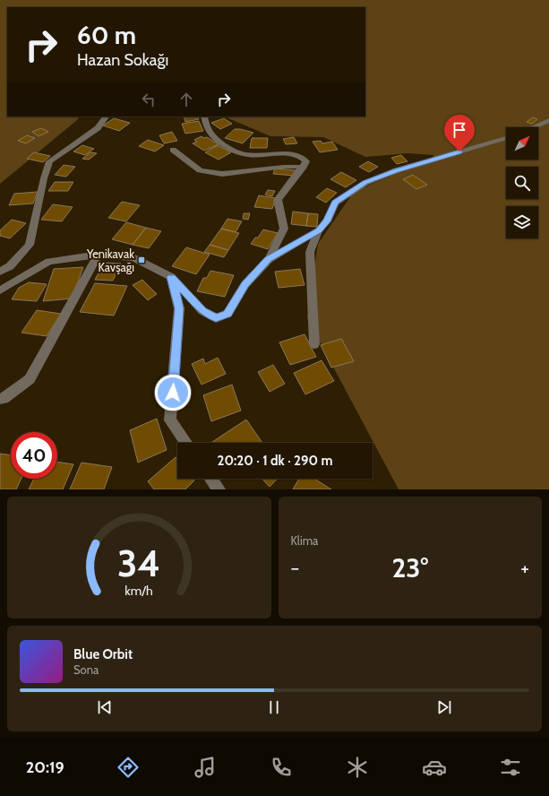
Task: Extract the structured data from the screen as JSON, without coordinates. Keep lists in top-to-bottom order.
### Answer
{
  "places": {
    "transit": ["Yenikavak Kavşağı"]
  },
  "north": "top right",
  "page": {
    "turn": ["60 m", "Hazan Sokağı"],
    "limit": "40",
    "trip": "20:20 · 1 dk · 290 m",
    "tile": "Klima",
    "heat": ["−", "23°", "+"],
    "song": ["Blue Orbit", "Sona"],
    "tabs": "20:19",
    "gauge": ["34", "km/h"]
  }
}
